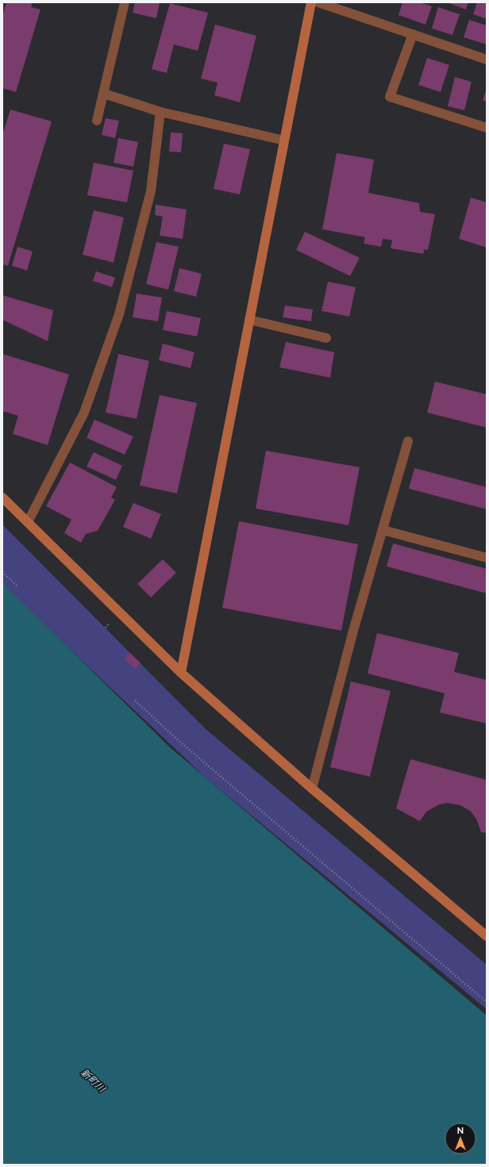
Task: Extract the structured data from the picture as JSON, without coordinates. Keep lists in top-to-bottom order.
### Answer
{
  "water": ["新町川"],
  "north": "top"
}
